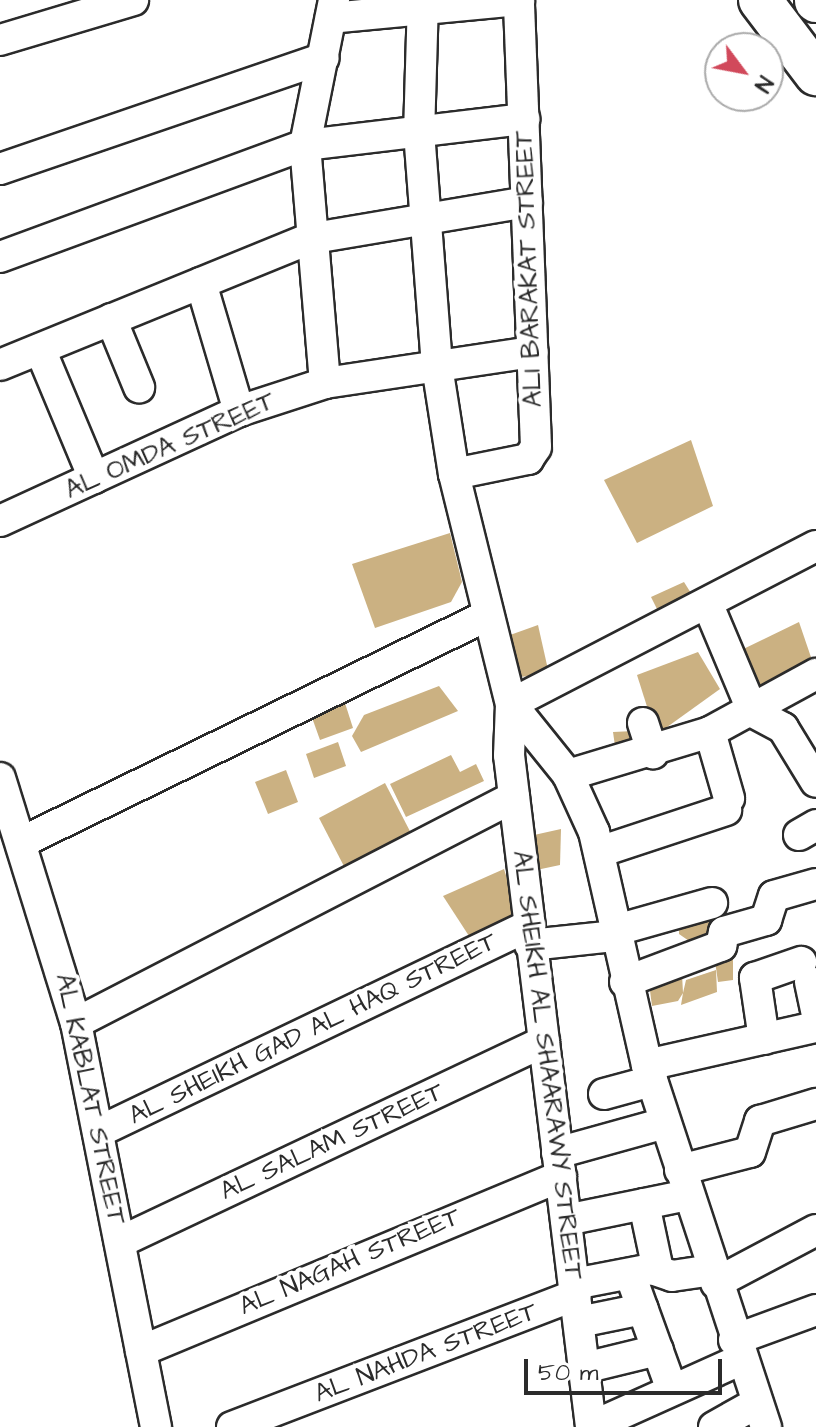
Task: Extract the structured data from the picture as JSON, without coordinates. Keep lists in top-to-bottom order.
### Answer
{
  "streets": {
    "street": [
      "ALI BARAKAT STREET",
      "AL OMDA STREET",
      "AL SHEIKH GAD AL HAQ STREET",
      "AL SHEIKH AL SHAARAWY STREET",
      "AL KABLAT STREET",
      "AL SALAM STREET",
      "AL NAGAH STREET",
      "AL NAHDA STREET"
    ]
  },
  "crossings": [
    ["ALI BARAKAT STREET", "AL OMDA STREET"],
    ["AL SHEIKH GAD AL HAQ STREET", "AL SHEIKH AL SHAARAWY STREET"],
    ["AL SHEIKH GAD AL HAQ STREET", "AL KABLAT STREET"],
    ["AL SHEIKH AL SHAARAWY STREET", "AL SALAM STREET"],
    ["AL SHEIKH AL SHAARAWY STREET", "AL NAGAH STREET"],
    ["AL SHEIKH AL SHAARAWY STREET", "AL NAHDA STREET"],
    ["AL KABLAT STREET", "AL SALAM STREET"],
    ["AL KABLAT STREET", "AL NAGAH STREET"]
  ],
  "scale_bar": "50 m",
  "north": "bottom right"
}
